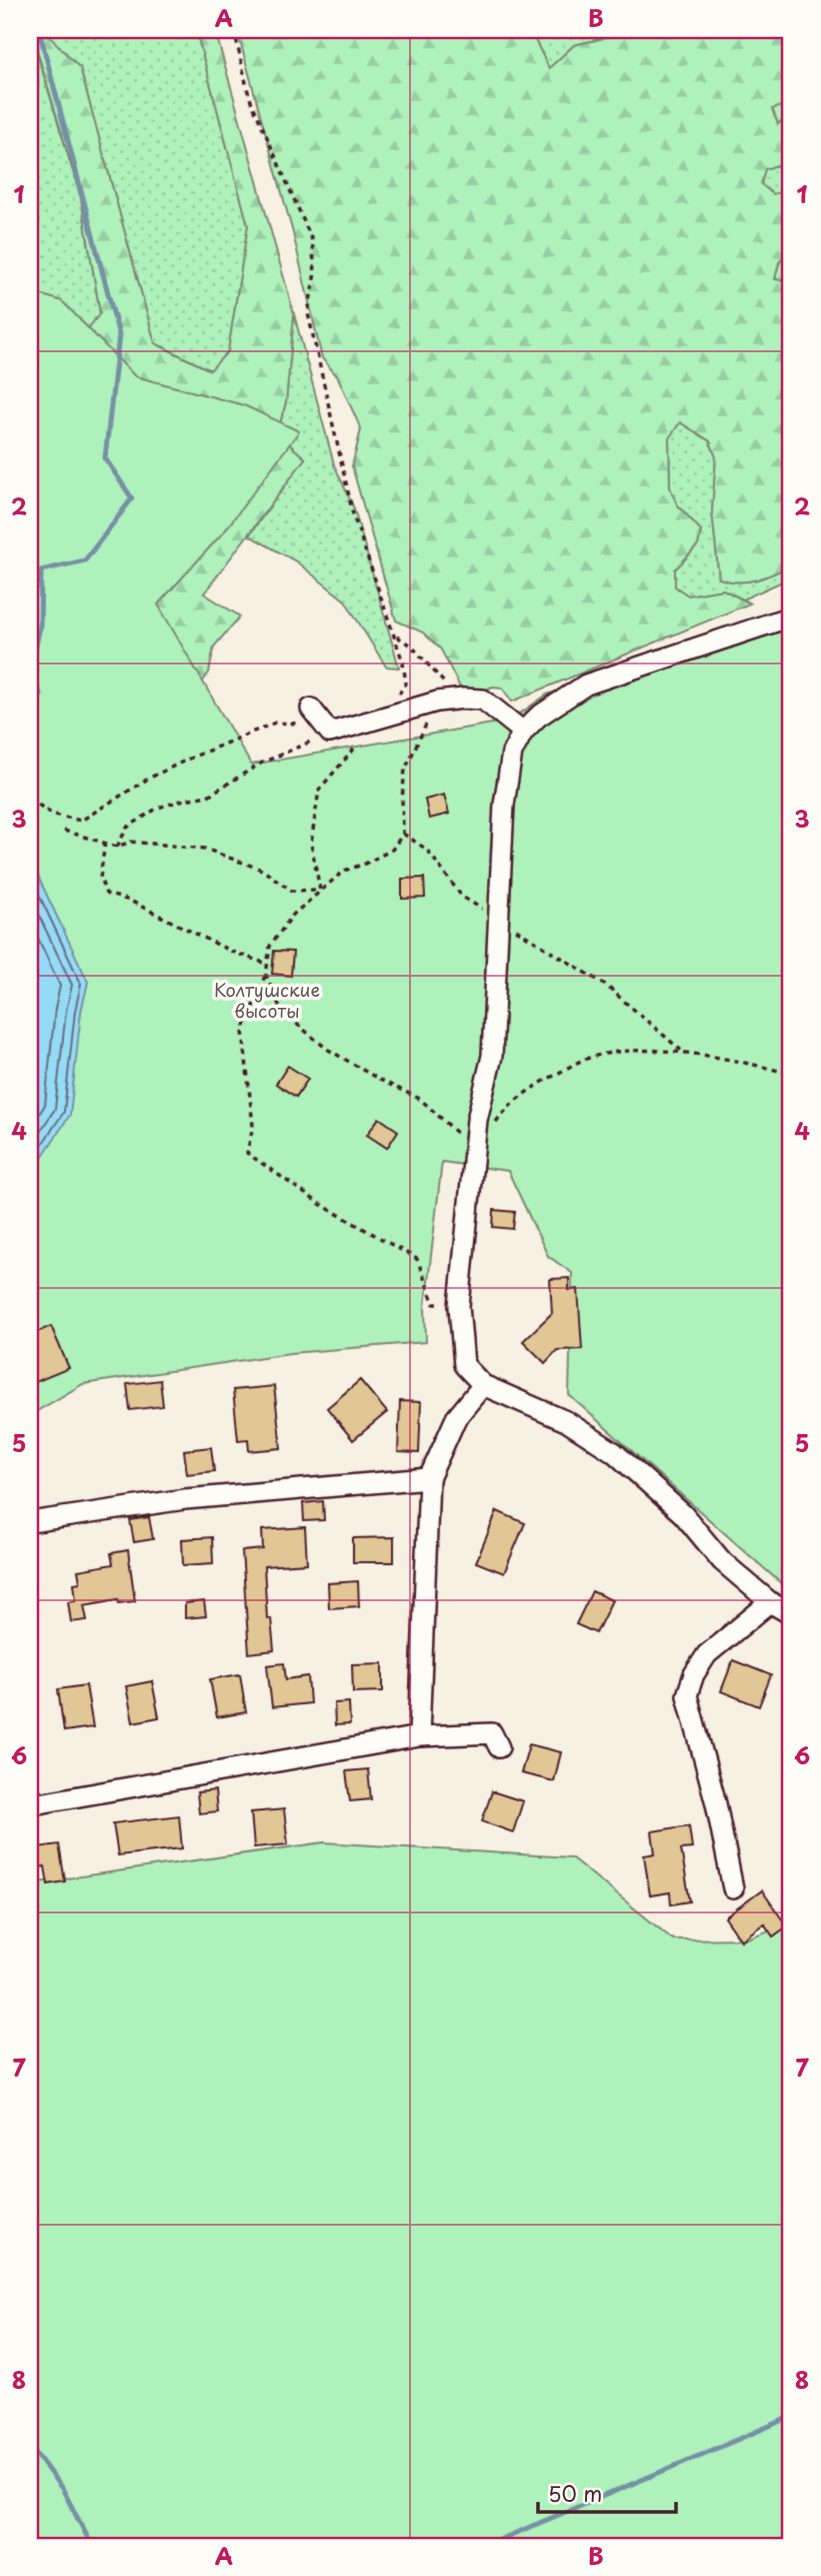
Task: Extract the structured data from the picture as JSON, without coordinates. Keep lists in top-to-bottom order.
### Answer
{
  "parks": ["Колтушские высоты"],
  "scale_bar": "50 m",
  "grid": {
    "columns": ["A", "B"],
    "rows": [
      "1",
      "2",
      "3",
      "4",
      "5",
      "6",
      "7",
      "8"
    ]
  }
}
